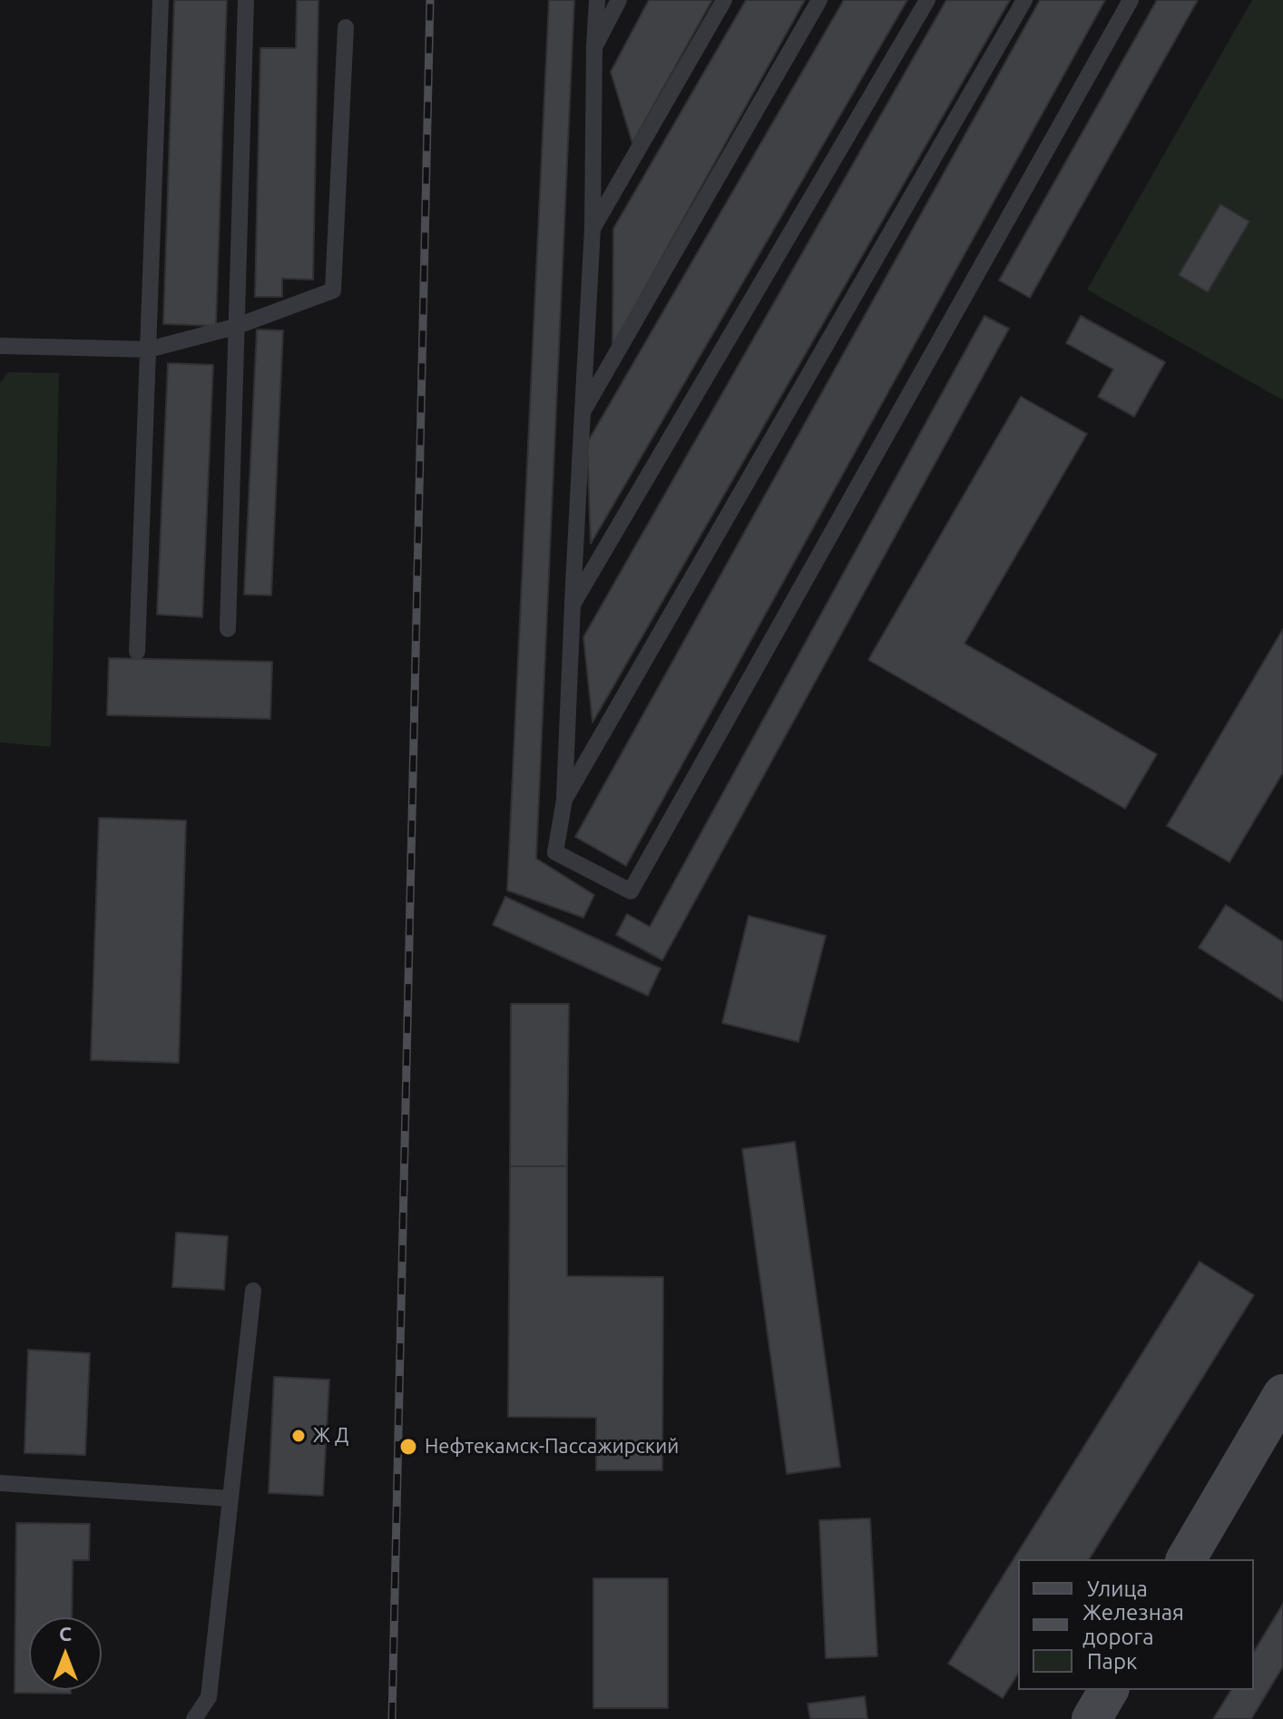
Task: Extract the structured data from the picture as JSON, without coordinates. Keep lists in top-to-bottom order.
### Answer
{
  "places": ["Ж Д", "Нефтекамск-Пассажирский"],
  "legend": ["Улица", "Железная дорога", "Парк"],
  "north": "top"
}
